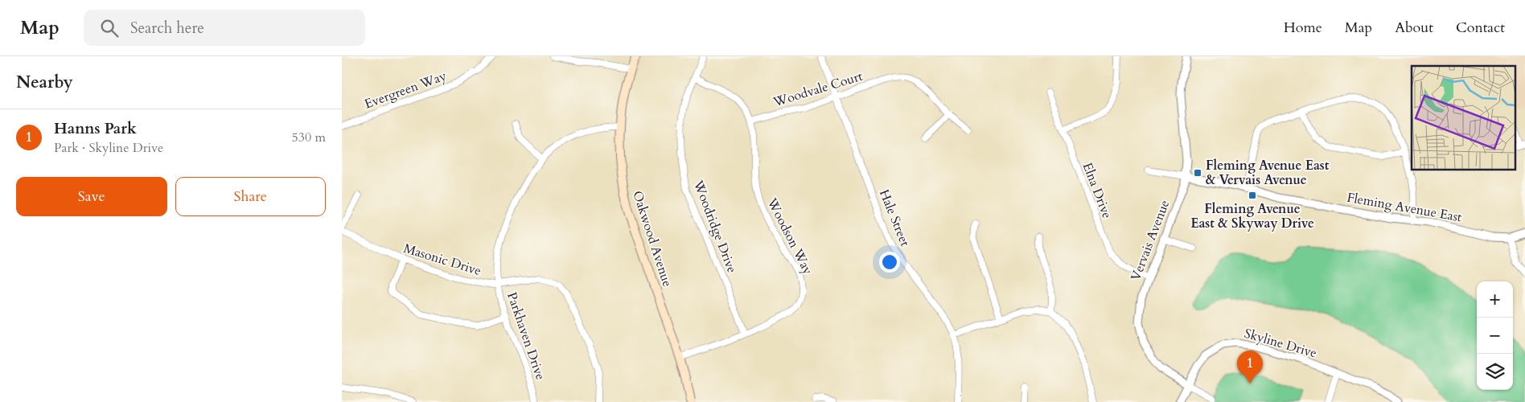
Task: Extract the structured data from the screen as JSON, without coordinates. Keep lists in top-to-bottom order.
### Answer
{
  "streets": {
    "main road": ["Oakwood Avenue"],
    "street": [
      "Woodvale Court",
      "Evergreen Way",
      "Elna Drive",
      "Fleming Avenue East",
      "Hale Street",
      "Woodridge Drive",
      "Woodson Way",
      "Vervais Avenue",
      "Masonic Drive",
      "Parkhaven Drive",
      "Skyline Drive"
    ]
  },
  "crossings": [
    ["Woodvale Court", "Hale Street"],
    ["Woodvale Court", "Woodson Way"],
    ["Elna Drive", "Vervais Avenue"],
    ["Fleming Avenue East", "Vervais Avenue"],
    ["Woodridge Drive", "Woodson Way"],
    ["Woodson Way", "Oakwood Avenue"],
    ["Oakwood Avenue", "Parkhaven Drive"],
    ["Vervais Avenue", "Skyline Drive"],
    ["Masonic Drive", "Parkhaven Drive"]
  ],
  "places": {
    "transit": ["Fleming Avenue East & Vervais Avenue", "Fleming Avenue East & Skyway Drive"]
  },
  "page": {
    "header": "Map",
    "search": "Search here",
    "nav": [
      "Home",
      "Map",
      "About",
      "Contact"
    ],
    "heading": "Nearby",
    "list": [
      {
        "mark": "1",
        "name": "Hanns Park",
        "note": "Park · Skyline Drive",
        "value": "530 m"
      }
    ],
    "buttons": ["Save", "Share"],
    "map_buttons": ["+", "−"],
    "pins": "1"
  }
}
